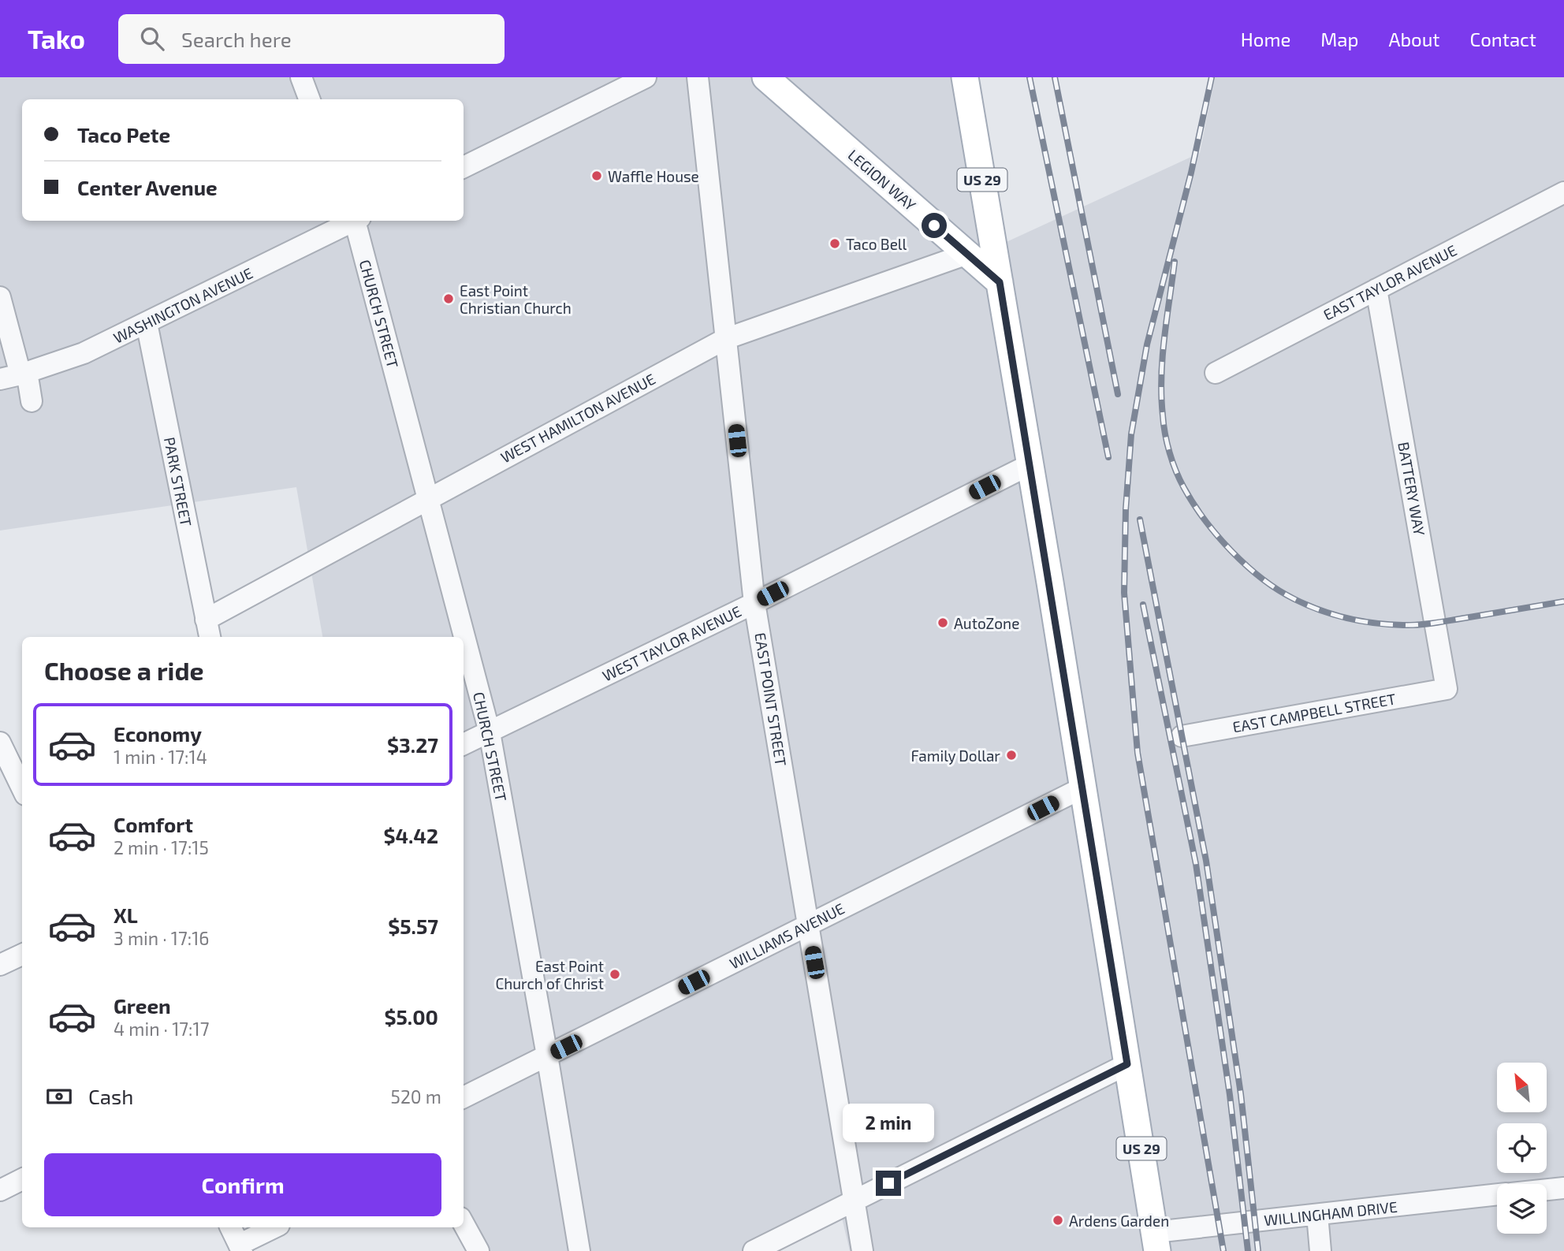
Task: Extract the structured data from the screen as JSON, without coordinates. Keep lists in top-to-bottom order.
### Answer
{
  "streets": {
    "main road": ["LEGION WAY", "US 29"],
    "street": [
      "EAST TAYLOR AVENUE",
      "WASHINGTON AVENUE",
      "CHURCH STREET",
      "WEST HAMILTON AVENUE",
      "PARK STREET",
      "BATTERY WAY",
      "WEST TAYLOR AVENUE",
      "EAST POINT STREET",
      "EAST CAMPBELL STREET",
      "WILLIAMS AVENUE",
      "WILLINGHAM DRIVE"
    ]
  },
  "crossings": [
    ["LEGION WAY", "US 29"],
    ["LEGION WAY", "WEST HAMILTON AVENUE"],
    ["US 29", "WEST TAYLOR AVENUE"],
    ["US 29", "WILLIAMS AVENUE"],
    ["US 29", "WILLINGHAM DRIVE"],
    ["EAST TAYLOR AVENUE", "BATTERY WAY"],
    ["WASHINGTON AVENUE", "PARK STREET"],
    ["CHURCH STREET", "WEST HAMILTON AVENUE"],
    ["CHURCH STREET", "WEST TAYLOR AVENUE"],
    ["CHURCH STREET", "WILLIAMS AVENUE"],
    ["WEST HAMILTON AVENUE", "PARK STREET"],
    ["WEST HAMILTON AVENUE", "EAST POINT STREET"],
    ["BATTERY WAY", "EAST CAMPBELL STREET"],
    ["WEST TAYLOR AVENUE", "EAST POINT STREET"],
    ["EAST POINT STREET", "WILLIAMS AVENUE"]
  ],
  "places": [
    "Waffle House",
    "Taco Bell",
    "East Point Christian Church",
    "AutoZone",
    "Family Dollar",
    "East Point Church of Christ",
    "Ardens Garden"
  ],
  "north": "top left",
  "page": {
    "header": "Tako",
    "search": "Search here",
    "nav": [
      "Home",
      "Map",
      "About",
      "Contact"
    ],
    "banner": ["Taco Pete", "Center Avenue"],
    "heading": "Choose a ride",
    "list": [
      {
        "name": "Economy",
        "note": "1 min · 17:14",
        "value": "$3.27"
      },
      {
        "name": "Comfort",
        "note": "2 min · 17:15",
        "value": "$4.42"
      },
      {
        "name": "XL",
        "note": "3 min · 17:16",
        "value": "$5.57"
      },
      {
        "name": "Green",
        "note": "4 min · 17:17",
        "value": "$5.00"
      }
    ],
    "pay": ["Cash", "520 m"],
    "bubble": "2 min",
    "buttons": "Confirm"
  }
}
